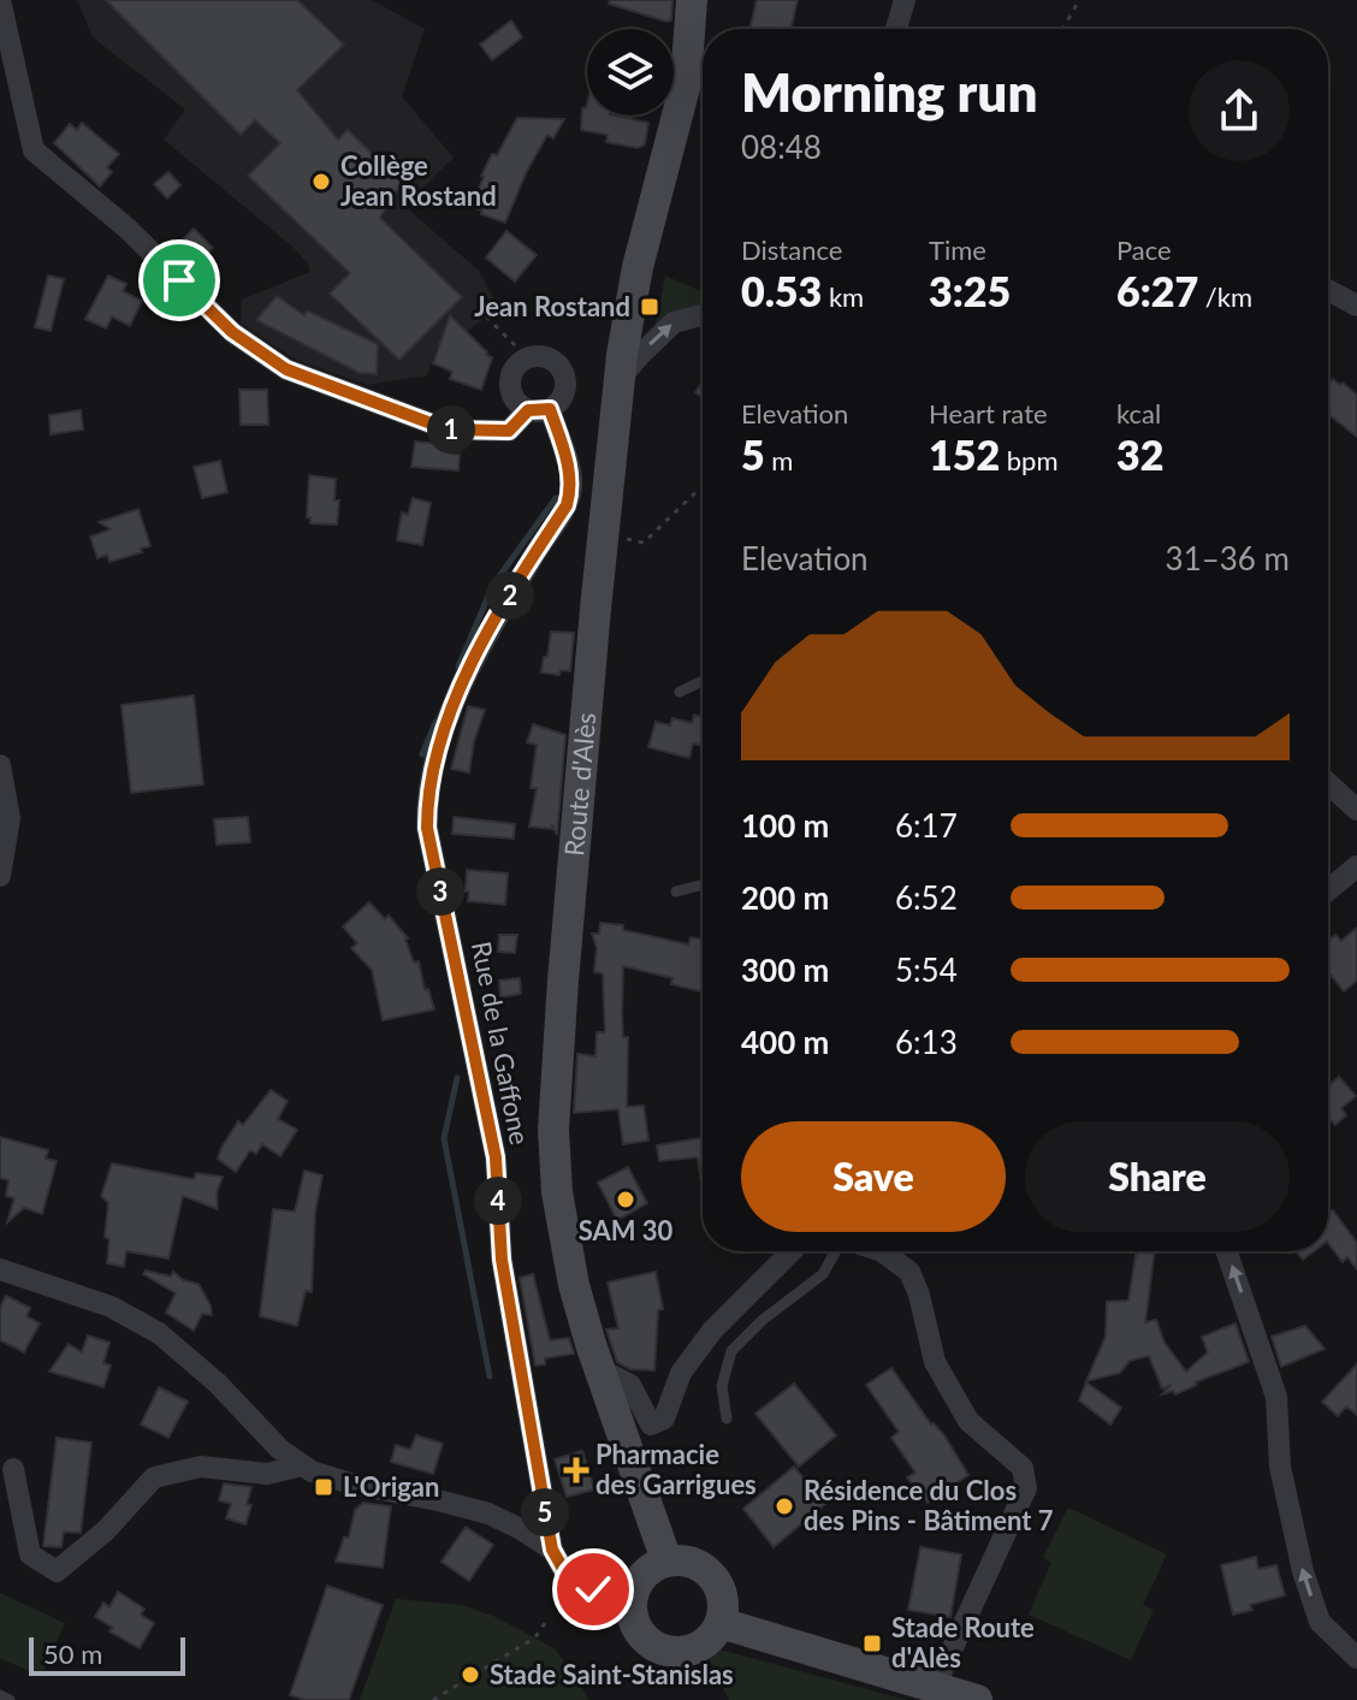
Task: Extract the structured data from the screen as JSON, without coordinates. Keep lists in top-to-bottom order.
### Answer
{
  "streets": {
    "main road": ["Route d'Alès"],
    "street": ["Rue de la Gaffone"]
  },
  "places": {
    "other": [
      "Collège Jean Rostand",
      "SAM 30",
      "Résidence du Clos des Pins - Bâtiment 7",
      "Stade Saint-Stanislas"
    ],
    "transit": ["Jean Rostand", "L'Origan", "Stade Route d'Alès"],
    "health": ["Pharmacie des Garrigues"]
  },
  "scale_bar": "50 m",
  "page": {
    "heading": ["Morning run", "08:48"],
    "stats": [
      ["Distance", "0.53 km"],
      ["Time", "3:25"],
      ["Pace", "6:27 /km"],
      ["Elevation", "5 m"],
      ["Heart rate", "152 bpm"],
      ["kcal", "32"]
    ],
    "pins": [
      "1",
      "2",
      "3",
      "4",
      "5"
    ],
    "chart": ["Elevation", "31–36 m"],
    "list": [
      {
        "name": "100 m",
        "note": "6:17"
      },
      {
        "name": "200 m",
        "note": "6:52"
      },
      {
        "name": "300 m",
        "note": "5:54"
      },
      {
        "name": "400 m",
        "note": "6:13"
      }
    ],
    "buttons": ["Save", "Share"],
    "scale": "50 m"
  }
}
